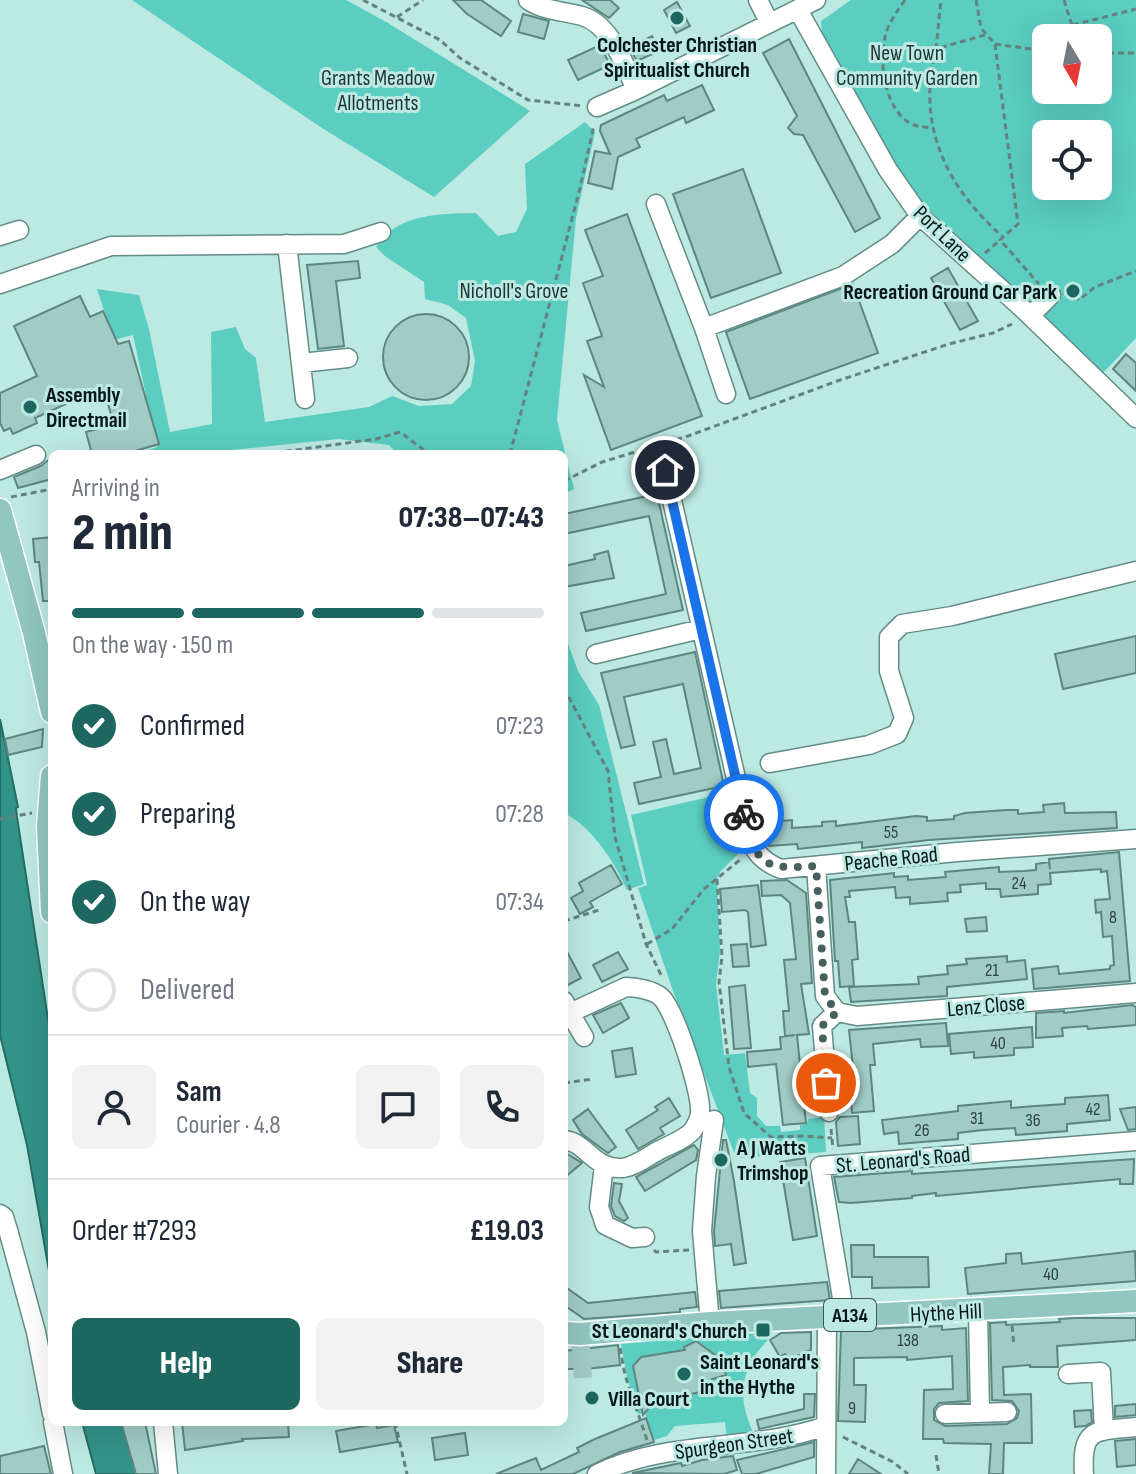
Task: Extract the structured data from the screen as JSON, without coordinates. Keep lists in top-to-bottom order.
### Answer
{
  "streets": {
    "main road": ["Hythe Hill", "A134"],
    "street": [
      "Port Lane",
      "Peache Road",
      "Lenz Close",
      "St. Leonard's Road",
      "Spurgeon Street"
    ]
  },
  "crossings": [
    ["St. Leonard's Road", "Hythe Hill"]
  ],
  "parks": ["New Town Community Garden", "Grants Meadow Allotments", "Nicholl's Grove"],
  "places": {
    "other": [
      "Colchester Christian Spiritualist Church",
      "Recreation Ground Car Park",
      "Assembly Directmail",
      "A J Watts Trimshop",
      "Saint Leonard's in the Hythe",
      "Villa Court"
    ],
    "transit": ["St Leonard's Church"]
  },
  "house_numbers": [
    "55",
    "24",
    "8",
    "21",
    "40",
    "42",
    "31",
    "36",
    "26",
    "40",
    "138",
    "9"
  ],
  "north": "bottom",
  "page": {
    "heading": ["2 min", "Arriving in", "07:38–07:43"],
    "panel": [
      "Sam",
      "Courier · 4.8",
      "Order #7293",
      "£19.03"
    ],
    "bar": "On the way · 150 m",
    "list": [
      ["Confirmed", "07:23"],
      ["Preparing", "07:28"],
      ["On the way", "07:34"],
      "Delivered"
    ],
    "buttons": ["Help", "Share"]
  }
}
